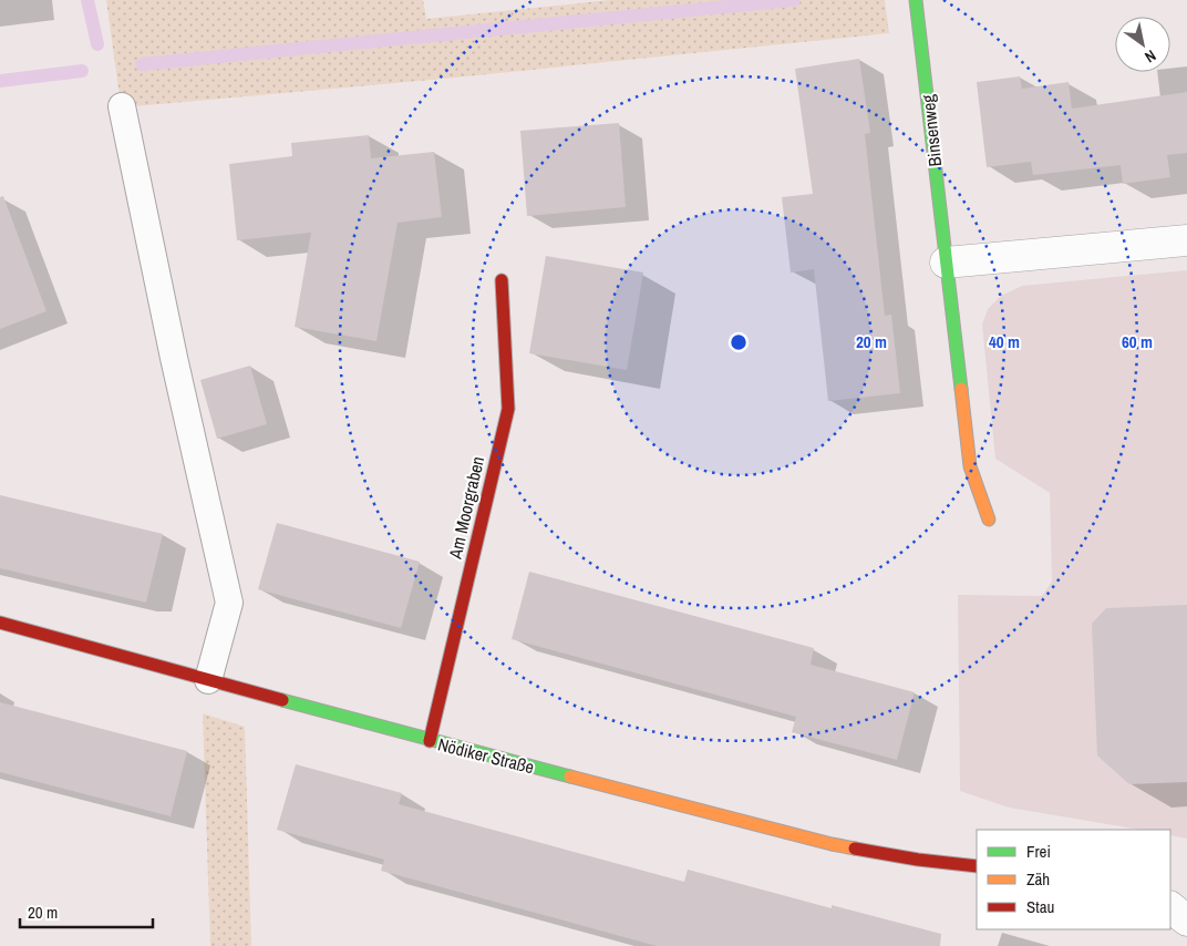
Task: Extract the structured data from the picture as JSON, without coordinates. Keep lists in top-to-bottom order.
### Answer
{
  "streets": {
    "street": ["Binsenweg", "Am Moorgraben", "Nödiker Straße"]
  },
  "crossings": [
    ["Am Moorgraben", "Nödiker Straße"]
  ],
  "legend": ["Frei", "Zäh", "Stau"],
  "scale_bar": "20 m",
  "north": "bottom right",
  "rings": ["20 m", "40 m", "60 m"]
}
